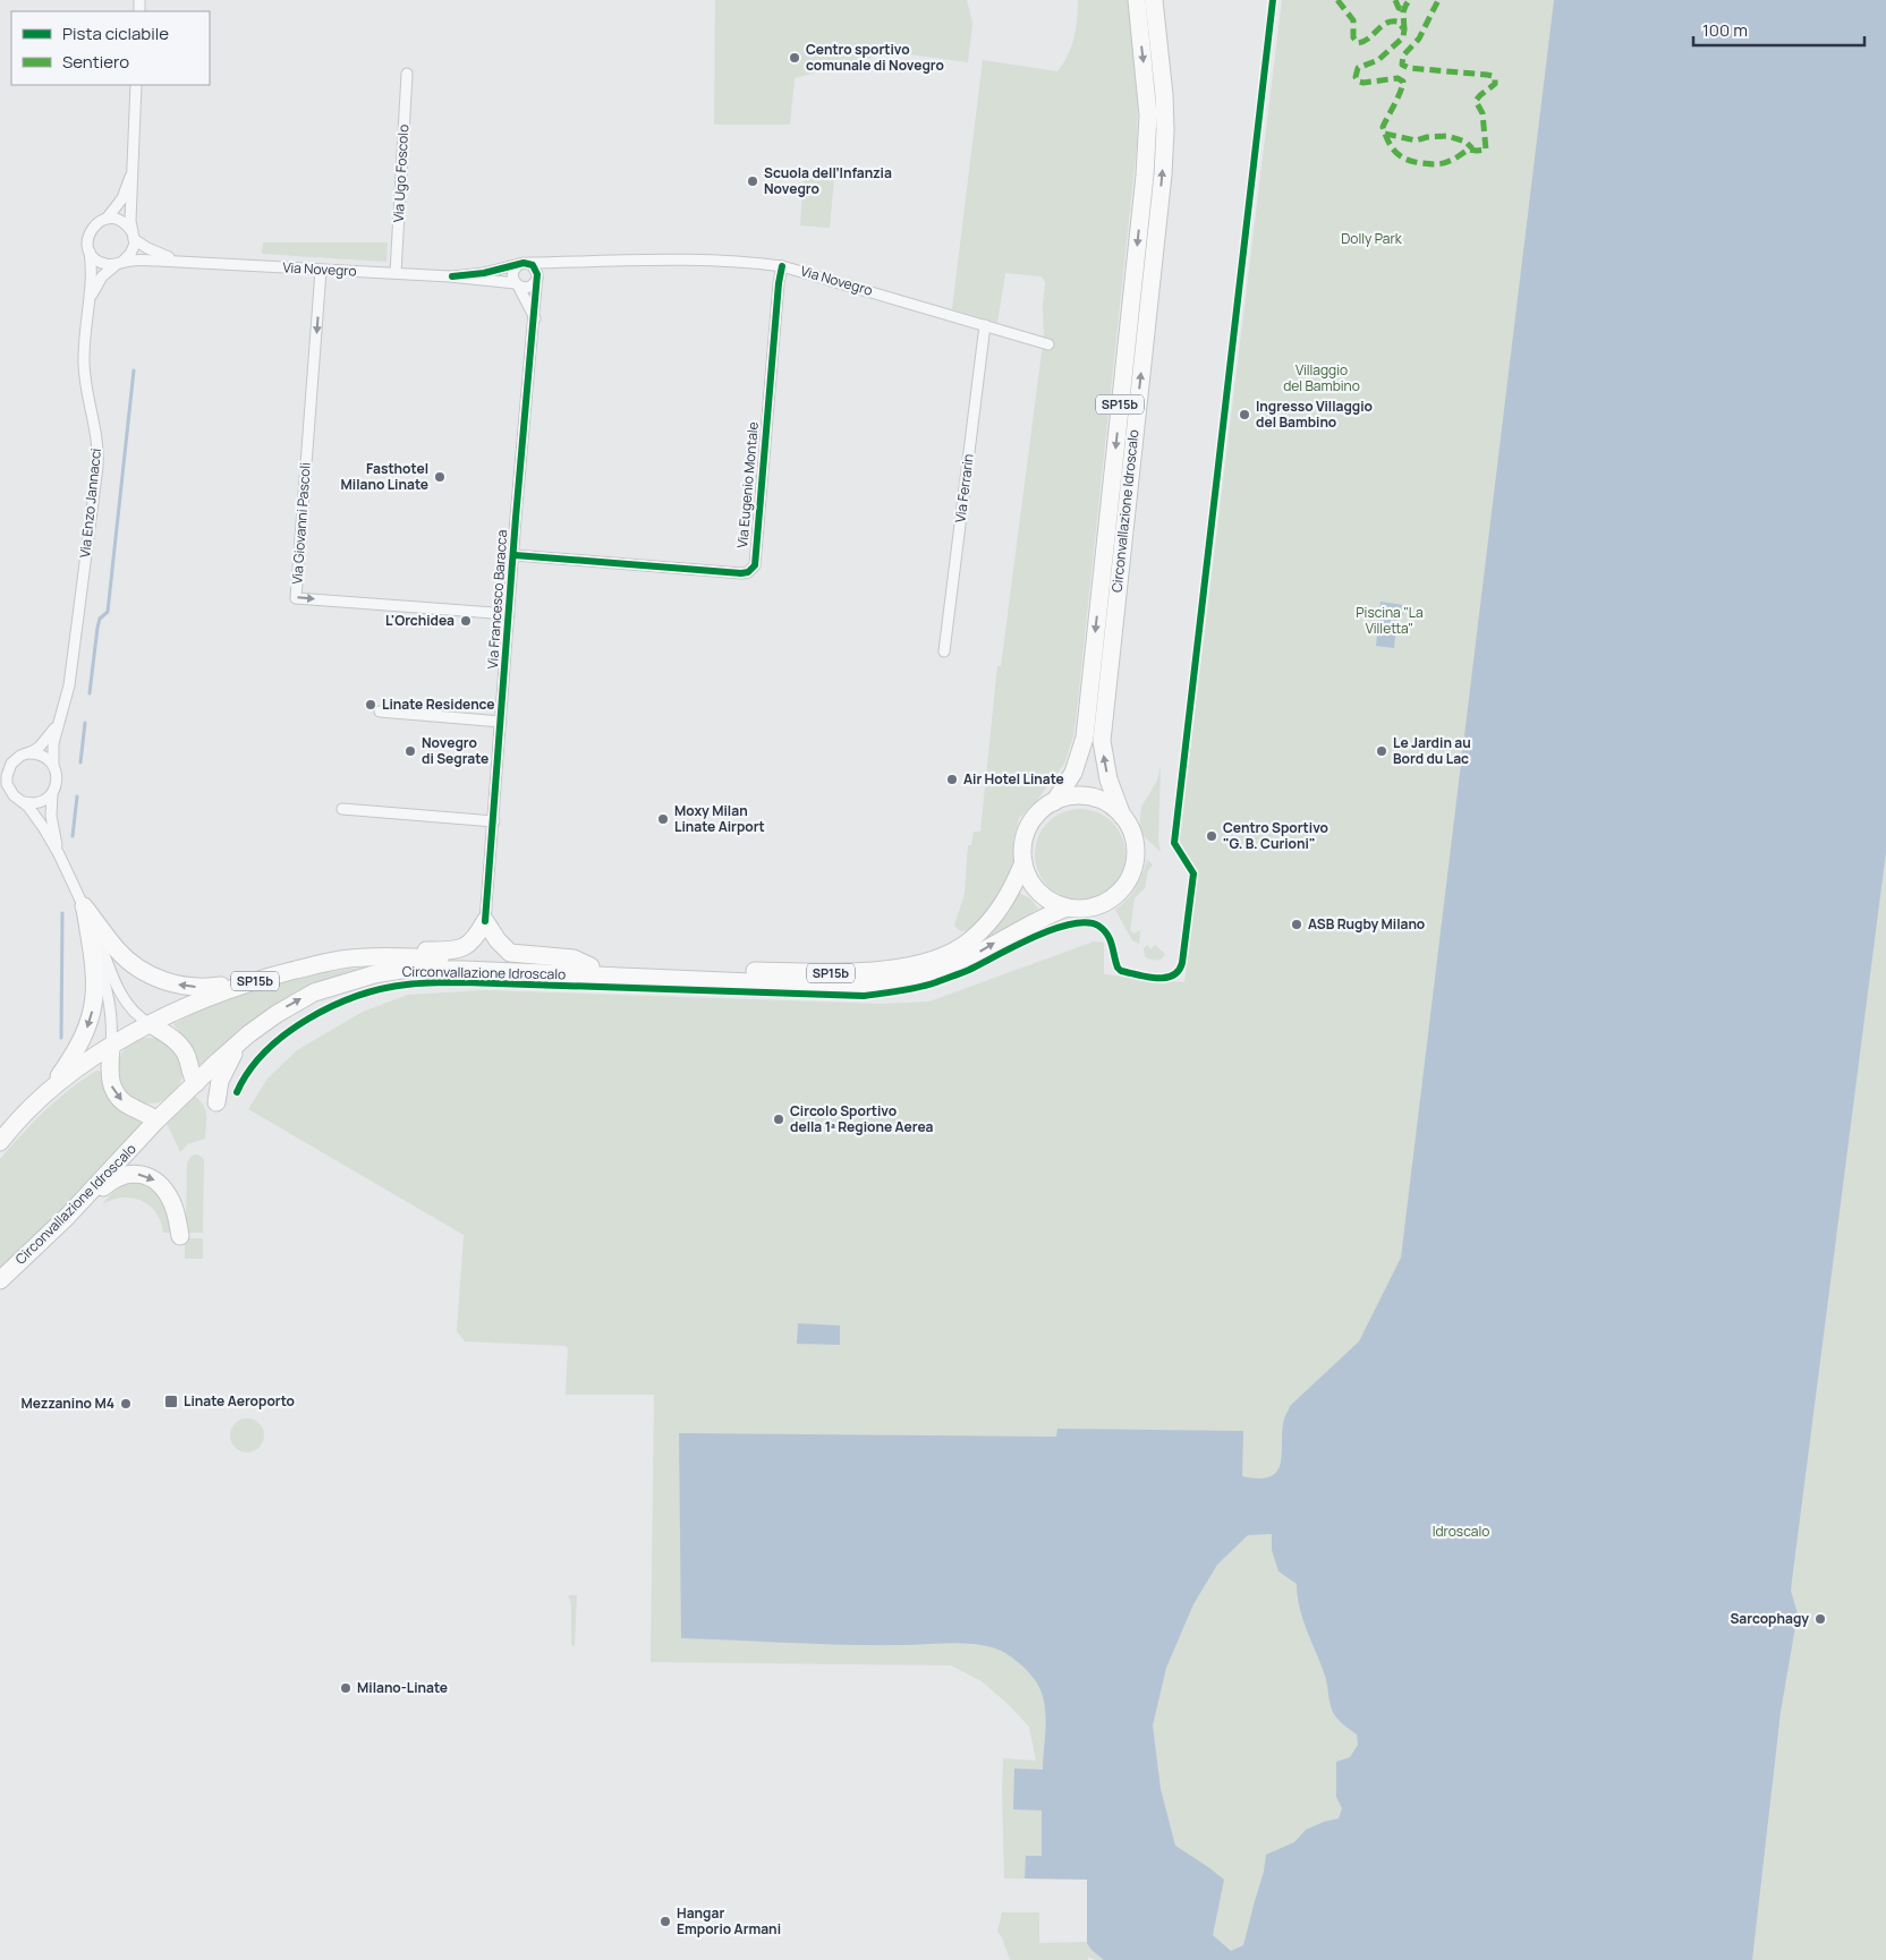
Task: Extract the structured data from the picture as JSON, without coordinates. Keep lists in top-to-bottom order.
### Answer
{
  "streets": {
    "main road": ["SP15b", "Circonvallazione Idroscalo"],
    "street": [
      "Via Ugo Foscolo",
      "Via Novegro",
      "Via Eugenio Montale",
      "Via Ferrarin",
      "Via Enzo Jannacci",
      "Via Giovanni Pascoli",
      "Via Francesco Baracca"
    ]
  },
  "crossings": [
    ["Via Ugo Foscolo", "Via Novegro"],
    ["Via Novegro", "Via Eugenio Montale"],
    ["Via Novegro", "Via Ferrarin"],
    ["Via Novegro", "Via Enzo Jannacci"],
    ["Via Novegro", "Via Giovanni Pascoli"],
    ["Via Novegro", "Via Francesco Baracca"],
    ["SP15b", "Circonvallazione Idroscalo"],
    ["Via Eugenio Montale", "Via Francesco Baracca"],
    ["Via Enzo Jannacci", "Circonvallazione Idroscalo"],
    ["Via Giovanni Pascoli", "Via Francesco Baracca"]
  ],
  "parks": [
    "Dolly Park",
    "Villaggio del Bambino",
    "Piscina \"La Villetta\"",
    "Idroscalo"
  ],
  "places": {
    "other": [
      "Centro sportivo comunale di Novegro",
      "Scuola dell’Infanzia Novegro",
      "Ingresso Villaggio del Bambino",
      "Fasthotel Milano Linate",
      "L'Orchidea",
      "Linate Residence",
      "Novegro di Segrate",
      "Le Jardin au Bord du Lac",
      "Air Hotel Linate",
      "Moxy Milan Linate Airport",
      "Centro Sportivo \"G. B. Curioni\"",
      "ASB Rugby Milano",
      "Circolo Sportivo della 1ª Regione Aerea",
      "Mezzanino M4",
      "Sarcophagy",
      "Milano-Linate",
      "Hangar Emporio Armani"
    ],
    "transit": ["Linate Aeroporto"]
  },
  "legend": ["Pista ciclabile", "Sentiero"],
  "scale_bar": "100 m"
}
